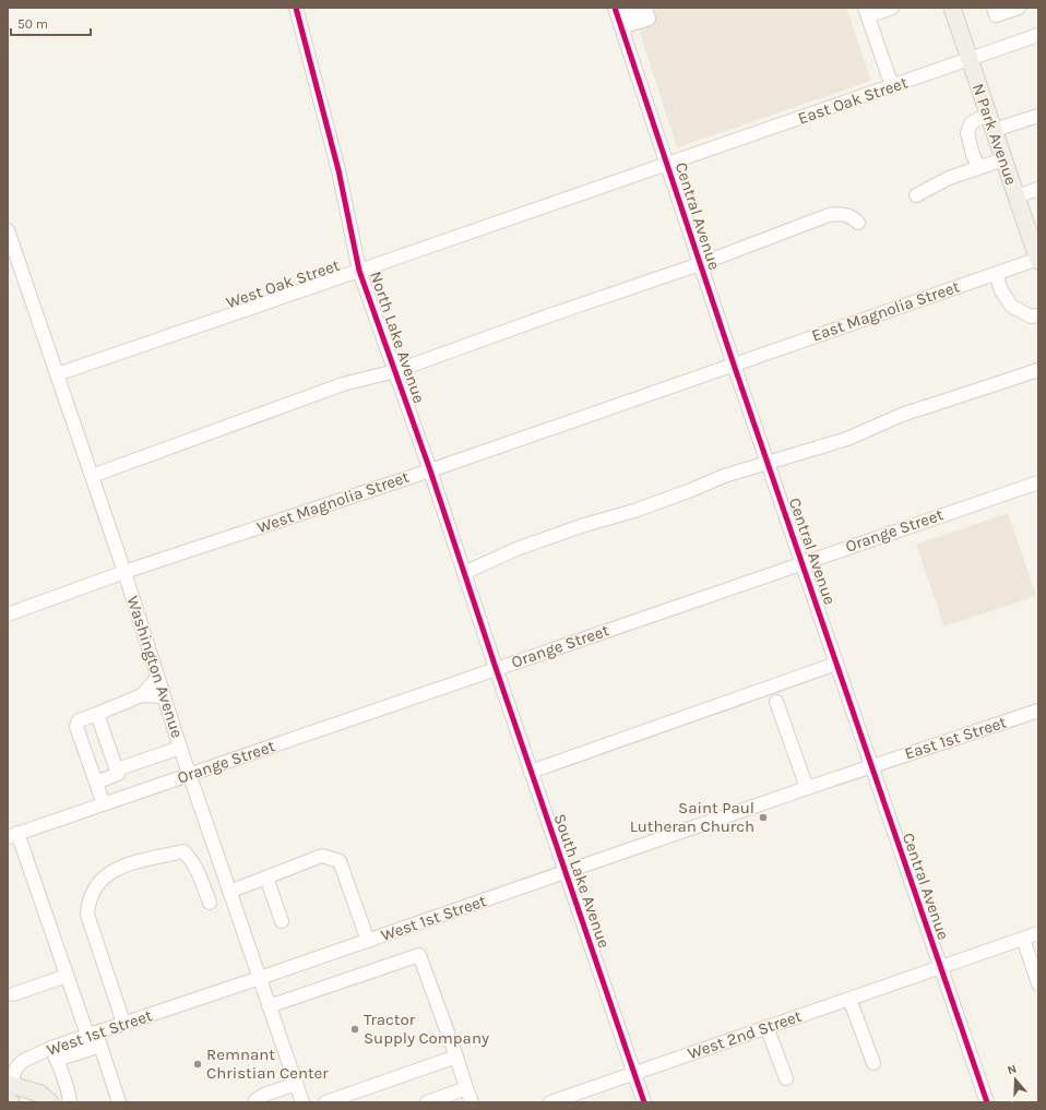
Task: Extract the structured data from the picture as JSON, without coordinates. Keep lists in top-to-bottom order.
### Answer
{
  "streets": {
    "main road": ["N Park Avenue"],
    "street": [
      "East Oak Street",
      "Central Avenue",
      "West Oak Street",
      "East Magnolia Street",
      "North Lake Avenue",
      "West Magnolia Street",
      "Orange Street",
      "Washington Avenue",
      "East 1st Street",
      "South Lake Avenue",
      "West 1st Street",
      "West 2nd Street"
    ]
  },
  "crossings": [
    ["East Oak Street", "N Park Avenue"],
    ["East Oak Street", "Central Avenue"],
    ["East Oak Street", "West Oak Street"],
    ["N Park Avenue", "East Magnolia Street"],
    ["Central Avenue", "West Oak Street"],
    ["Central Avenue", "East Magnolia Street"],
    ["Central Avenue", "West Magnolia Street"],
    ["Central Avenue", "Orange Street"],
    ["Central Avenue", "East 1st Street"],
    ["Central Avenue", "West 1st Street"],
    ["Central Avenue", "West 2nd Street"],
    ["West Oak Street", "North Lake Avenue"],
    ["West Oak Street", "Washington Avenue"],
    ["East Magnolia Street", "West Magnolia Street"],
    ["North Lake Avenue", "West Magnolia Street"],
    ["North Lake Avenue", "Orange Street"],
    ["North Lake Avenue", "South Lake Avenue"],
    ["West Magnolia Street", "Washington Avenue"],
    ["Orange Street", "Washington Avenue"],
    ["Orange Street", "South Lake Avenue"],
    ["Washington Avenue", "West 1st Street"],
    ["East 1st Street", "West 1st Street"],
    ["South Lake Avenue", "West 1st Street"],
    ["South Lake Avenue", "West 2nd Street"]
  ],
  "places": ["Saint Paul Lutheran Church", "Tractor Supply Company", "Remnant Christian Center"],
  "scale_bar": "50 m",
  "north": "top"
}
